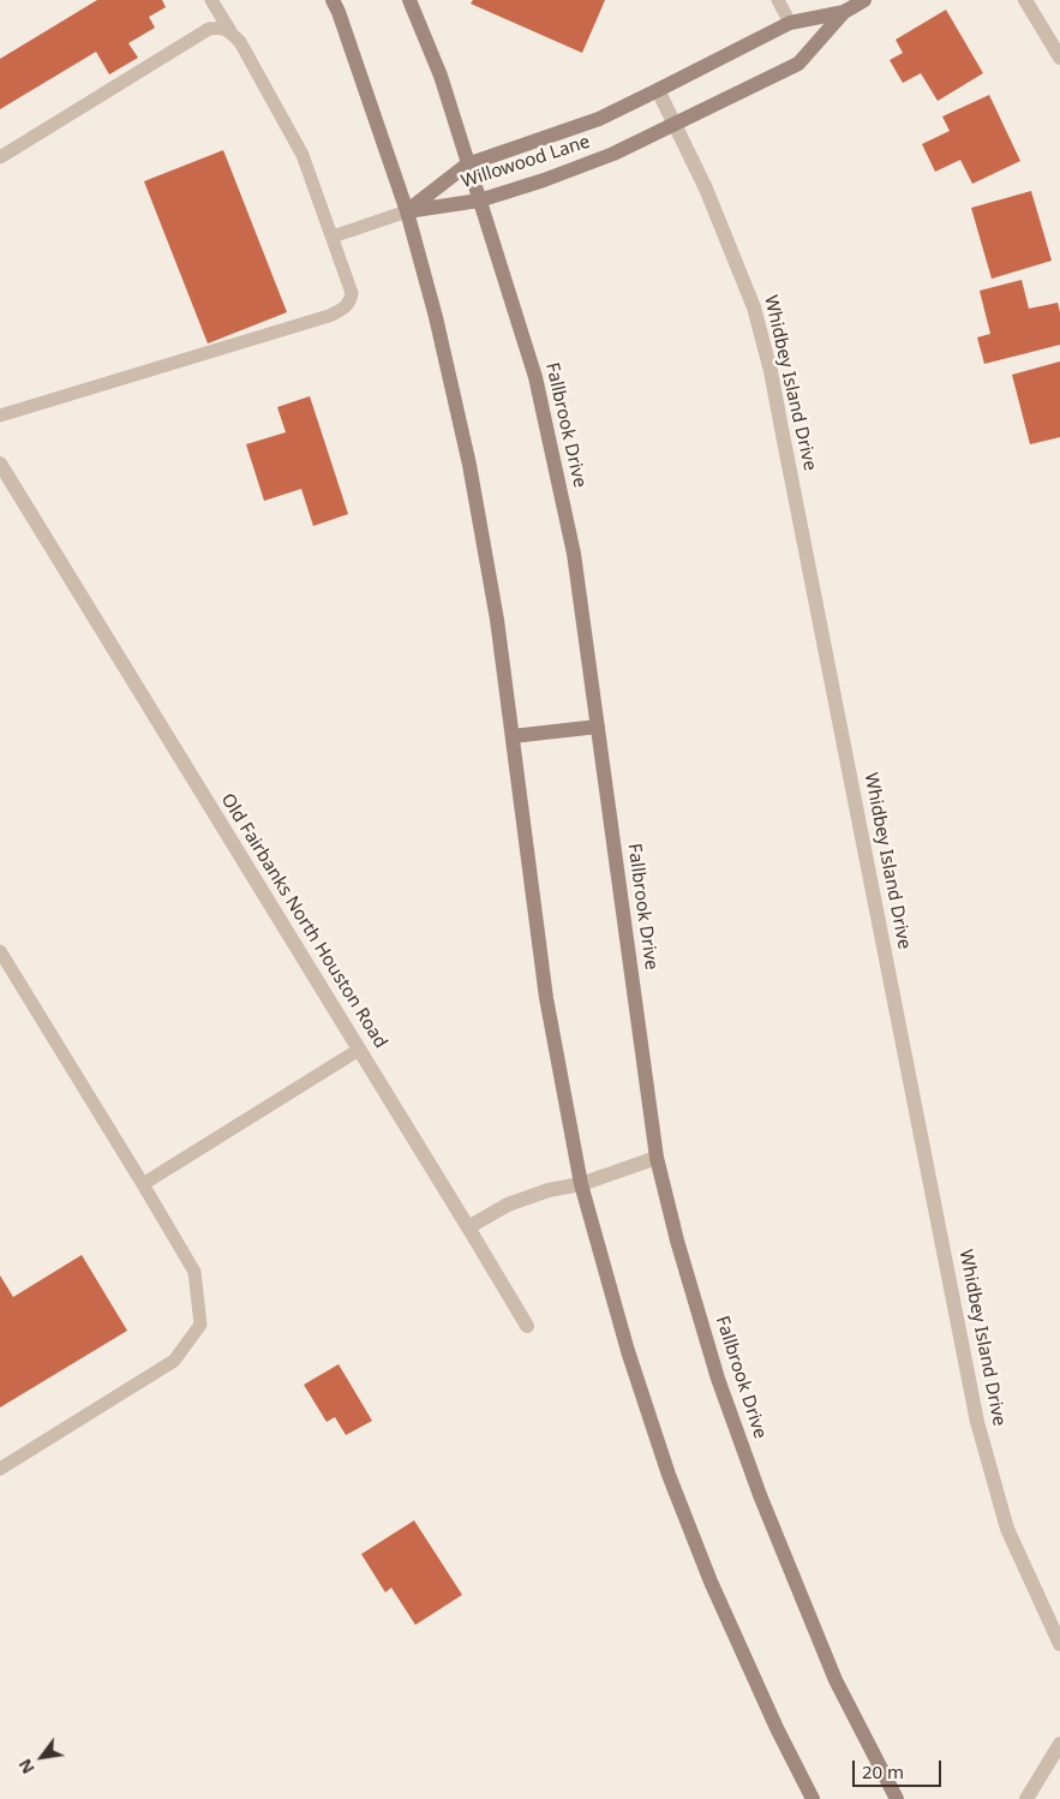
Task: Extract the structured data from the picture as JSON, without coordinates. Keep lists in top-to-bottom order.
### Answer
{
  "streets": {
    "main road": ["Willowood Lane", "Fallbrook Drive"],
    "street": ["Whidbey Island Drive", "Old Fairbanks North Houston Road"]
  },
  "crossings": [
    ["Willowood Lane", "Whidbey Island Drive"],
    ["Willowood Lane", "Fallbrook Drive"]
  ],
  "scale_bar": "20 m",
  "north": "bottom left"
}
